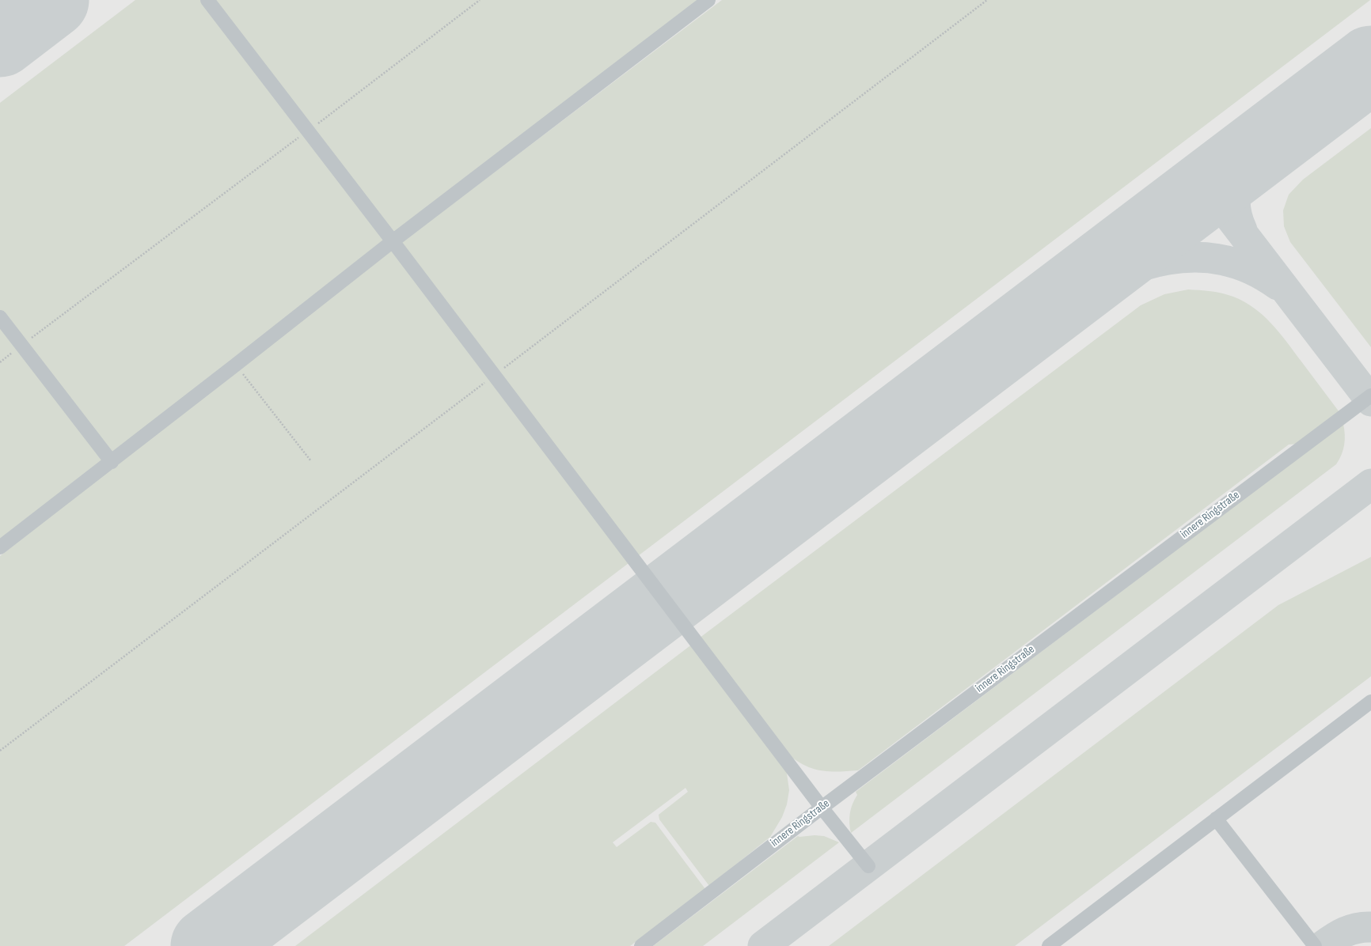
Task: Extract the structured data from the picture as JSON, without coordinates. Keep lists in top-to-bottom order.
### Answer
{
  "streets": {
    "lane": ["innere Ringstraße"]
  }
}
